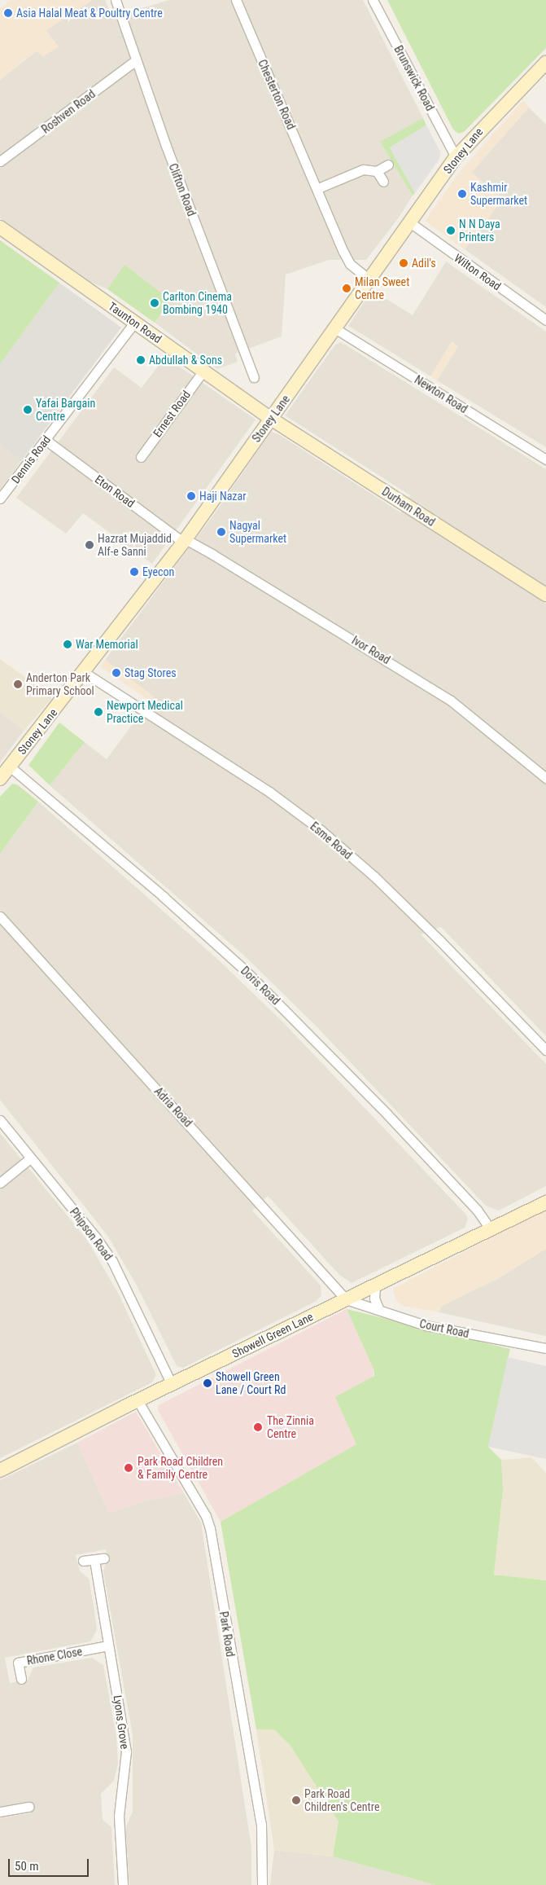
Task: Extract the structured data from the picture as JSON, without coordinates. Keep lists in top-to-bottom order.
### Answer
{
  "streets": {
    "street": [
      "Brunswick Road",
      "Chesterton Road",
      "Roshven Road",
      "Stoney Lane",
      "Clifton Road",
      "Wilton Road",
      "Taunton Road",
      "Newton Road",
      "Ernest Road",
      "Dennis Road",
      "Eton Road",
      "Durham Road",
      "Ivor Road",
      "Esme Road",
      "Doris Road",
      "Adria Road",
      "Phipson Road",
      "Court Road",
      "Showell Green Lane",
      "Park Road",
      "Rhone Close",
      "Lyons Grove"
    ]
  },
  "crossings": [
    ["Brunswick Road", "Stoney Lane"],
    ["Chesterton Road", "Stoney Lane"],
    ["Roshven Road", "Clifton Road"],
    ["Stoney Lane", "Wilton Road"],
    ["Stoney Lane", "Taunton Road"],
    ["Stoney Lane", "Newton Road"],
    ["Stoney Lane", "Eton Road"],
    ["Stoney Lane", "Durham Road"],
    ["Stoney Lane", "Ivor Road"],
    ["Stoney Lane", "Esme Road"],
    ["Stoney Lane", "Doris Road"],
    ["Taunton Road", "Ernest Road"],
    ["Taunton Road", "Dennis Road"],
    ["Taunton Road", "Durham Road"],
    ["Dennis Road", "Eton Road"],
    ["Eton Road", "Ivor Road"],
    ["Doris Road", "Showell Green Lane"],
    ["Adria Road", "Court Road"],
    ["Adria Road", "Showell Green Lane"],
    ["Phipson Road", "Showell Green Lane"],
    ["Court Road", "Showell Green Lane"],
    ["Showell Green Lane", "Park Road"],
    ["Rhone Close", "Lyons Grove"]
  ],
  "places": [
    "Asia Halal Meat & Poultry Centre",
    "Kashmir Supermarket",
    "N N Daya Printers",
    "Adil's",
    "Milan Sweet Centre",
    "Carlton Cinema Bombing 1940",
    "Abdullah & Sons",
    "Yafai Bargain Centre",
    "Haji Nazar",
    "Nagyal Supermarket",
    "Hazrat Mujaddid Alf-e Sanni",
    "Eyecon",
    "War Memorial",
    "Stag Stores",
    "Anderton Park Primary School",
    "Newport Medical Practice",
    "Showell Green Lane / Court Rd",
    "The Zinnia Centre",
    "Park Road Children & Family Centre",
    "Park Road Children's Centre"
  ],
  "scale_bar": "50 m"
}
